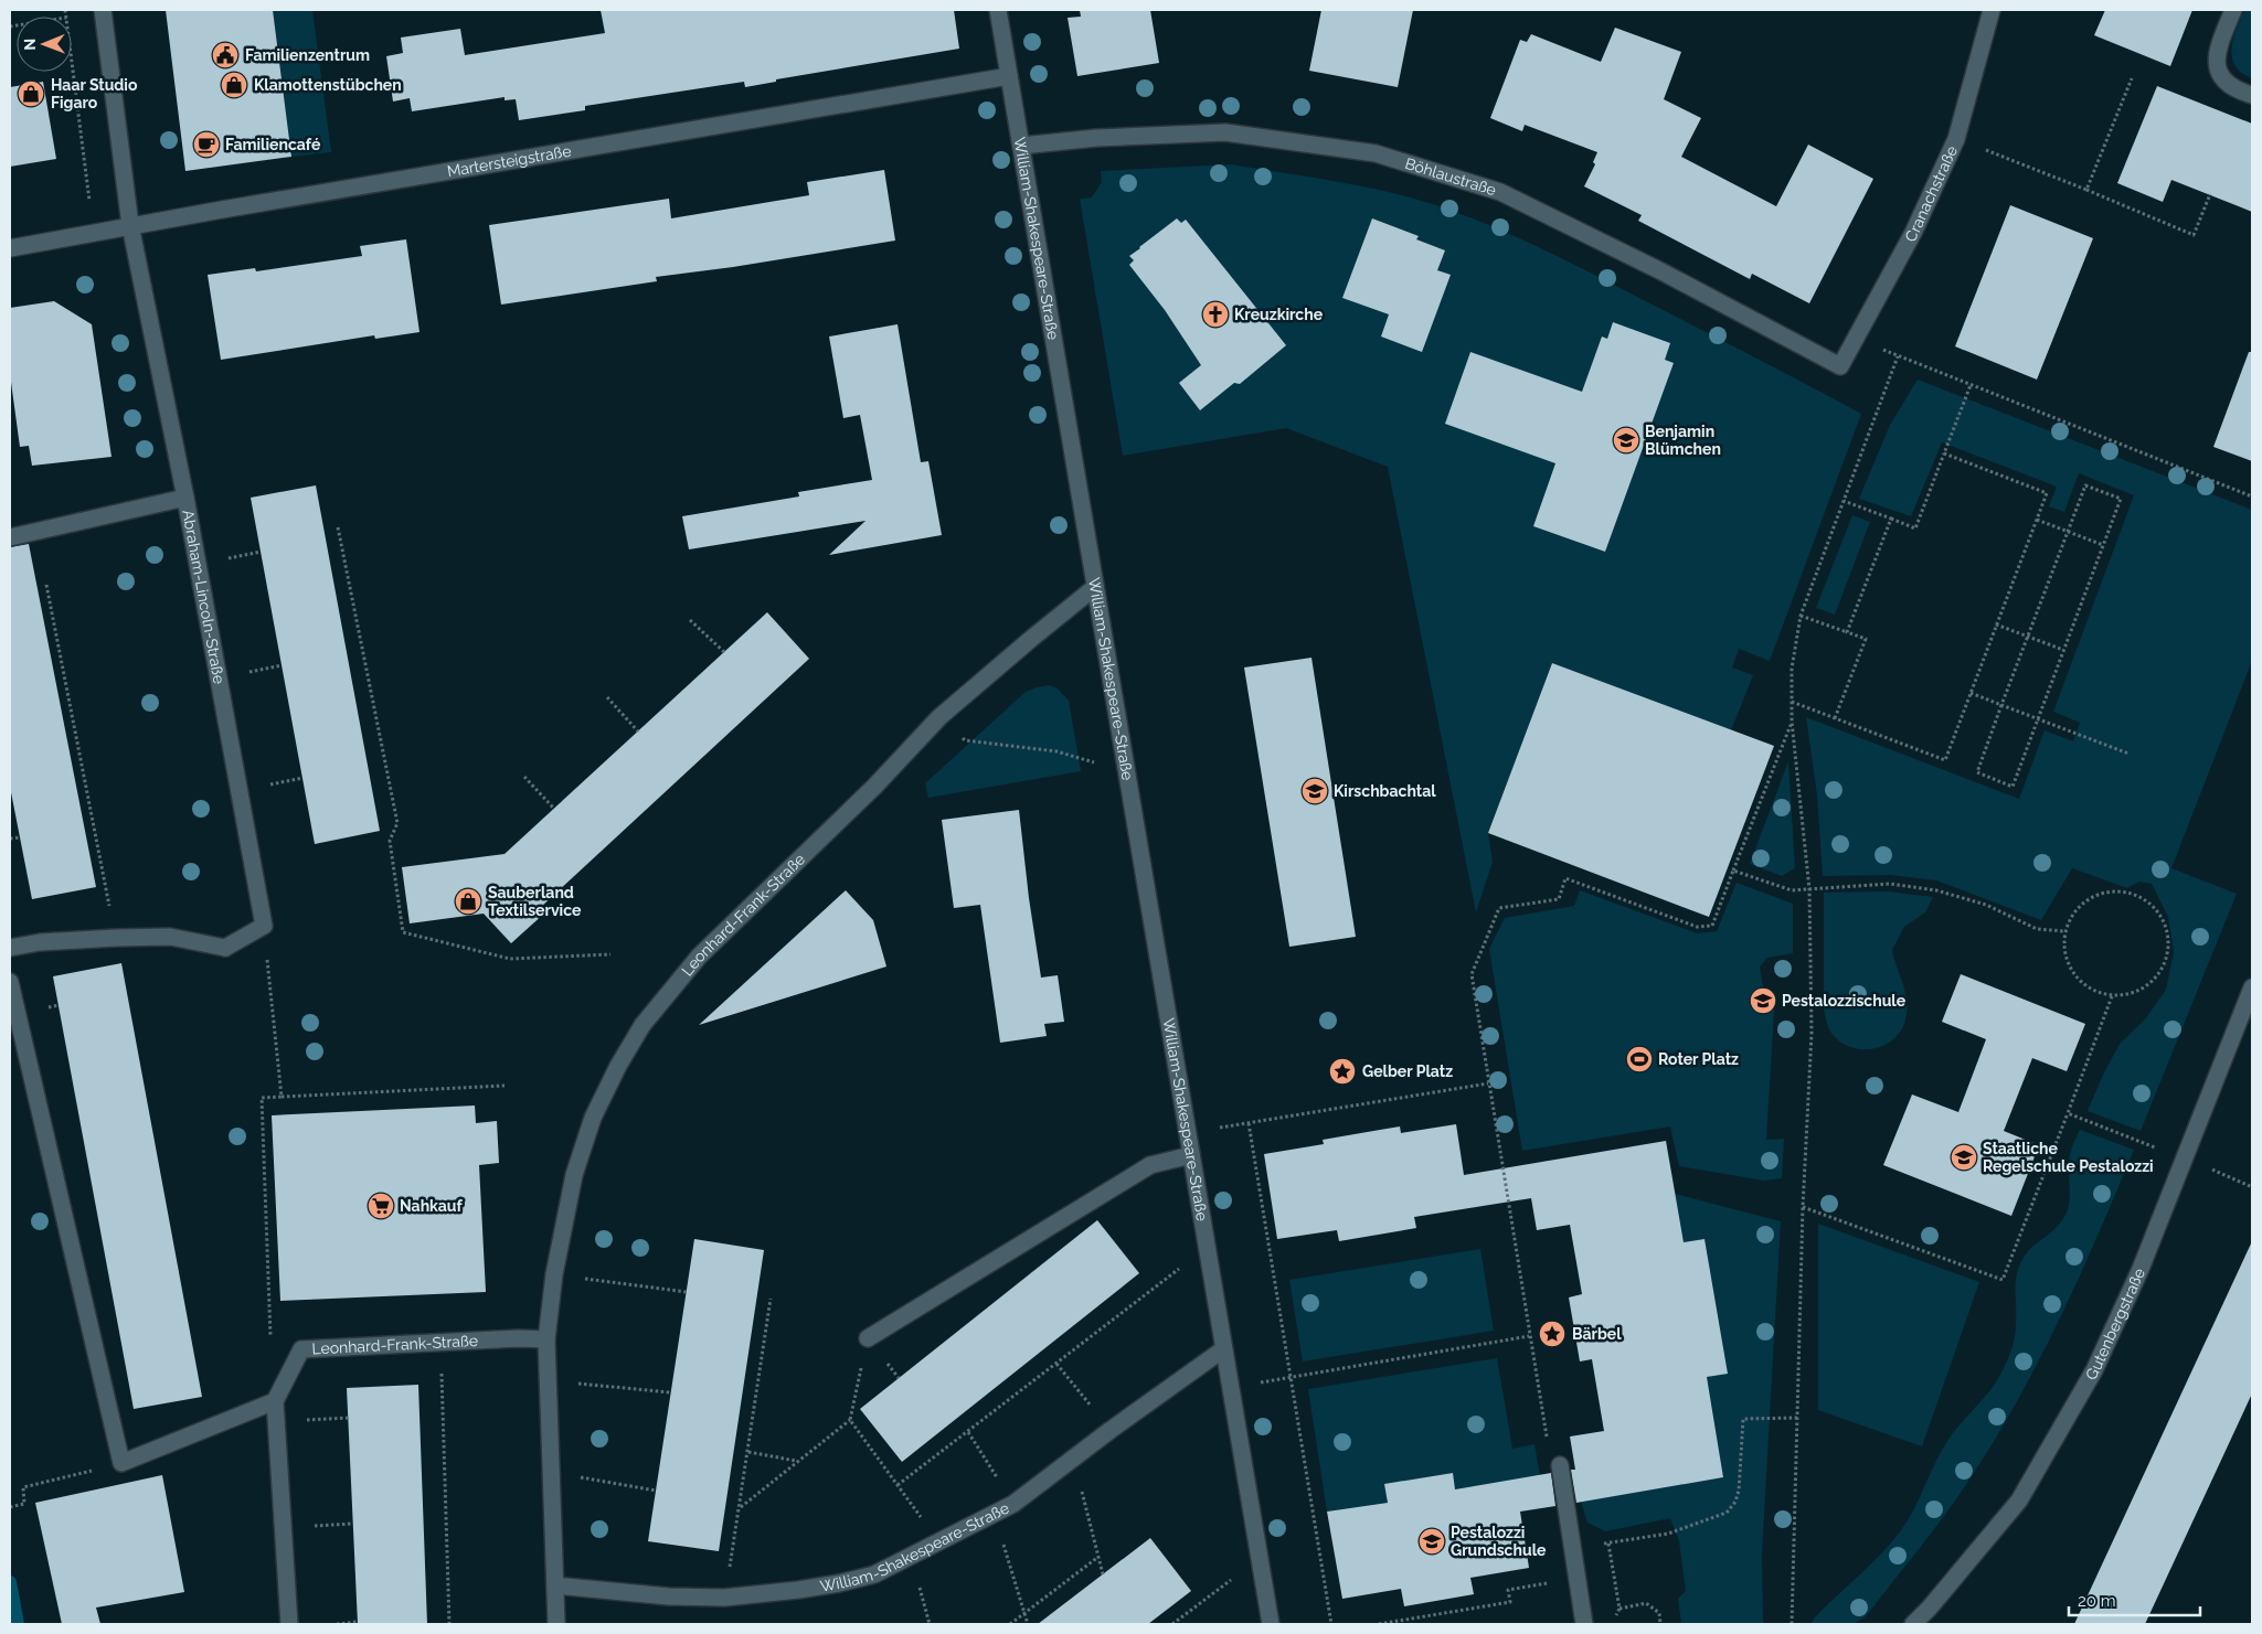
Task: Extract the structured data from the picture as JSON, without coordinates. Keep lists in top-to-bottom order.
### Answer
{
  "streets": {
    "street": [
      "Martersteigstraße",
      "Böhlaustraße",
      "Cranachstraße",
      "William-Shakespeare-Straße",
      "Abraham-Lincoln-Straße",
      "Leonhard-Frank-Straße",
      "Gutenbergstraße"
    ]
  },
  "crossings": [
    ["Martersteigstraße", "William-Shakespeare-Straße"],
    ["Martersteigstraße", "Abraham-Lincoln-Straße"],
    ["Böhlaustraße", "Cranachstraße"],
    ["Böhlaustraße", "William-Shakespeare-Straße"],
    ["William-Shakespeare-Straße", "Leonhard-Frank-Straße"]
  ],
  "places": {
    "public building": ["Familienzentrum"],
    "shop": ["Klamottenstübchen", "Haar Studio Figaro", "Sauberland Textilservice"],
    "cafe": ["Familiencafé"],
    "church": ["Kreuzkirche"],
    "school or university": [
      "Benjamin Blümchen",
      "Kirschbachtal",
      "Pestalozzischule",
      "Staatliche Regelschule Pestalozzi",
      "Pestalozzi Grundschule"
    ],
    "sports": ["Roter Platz"],
    "place": ["Gelber Platz", "Bärbel"],
    "supermarket": ["Nahkauf"]
  },
  "scale_bar": "20 m",
  "north": "left"
}
